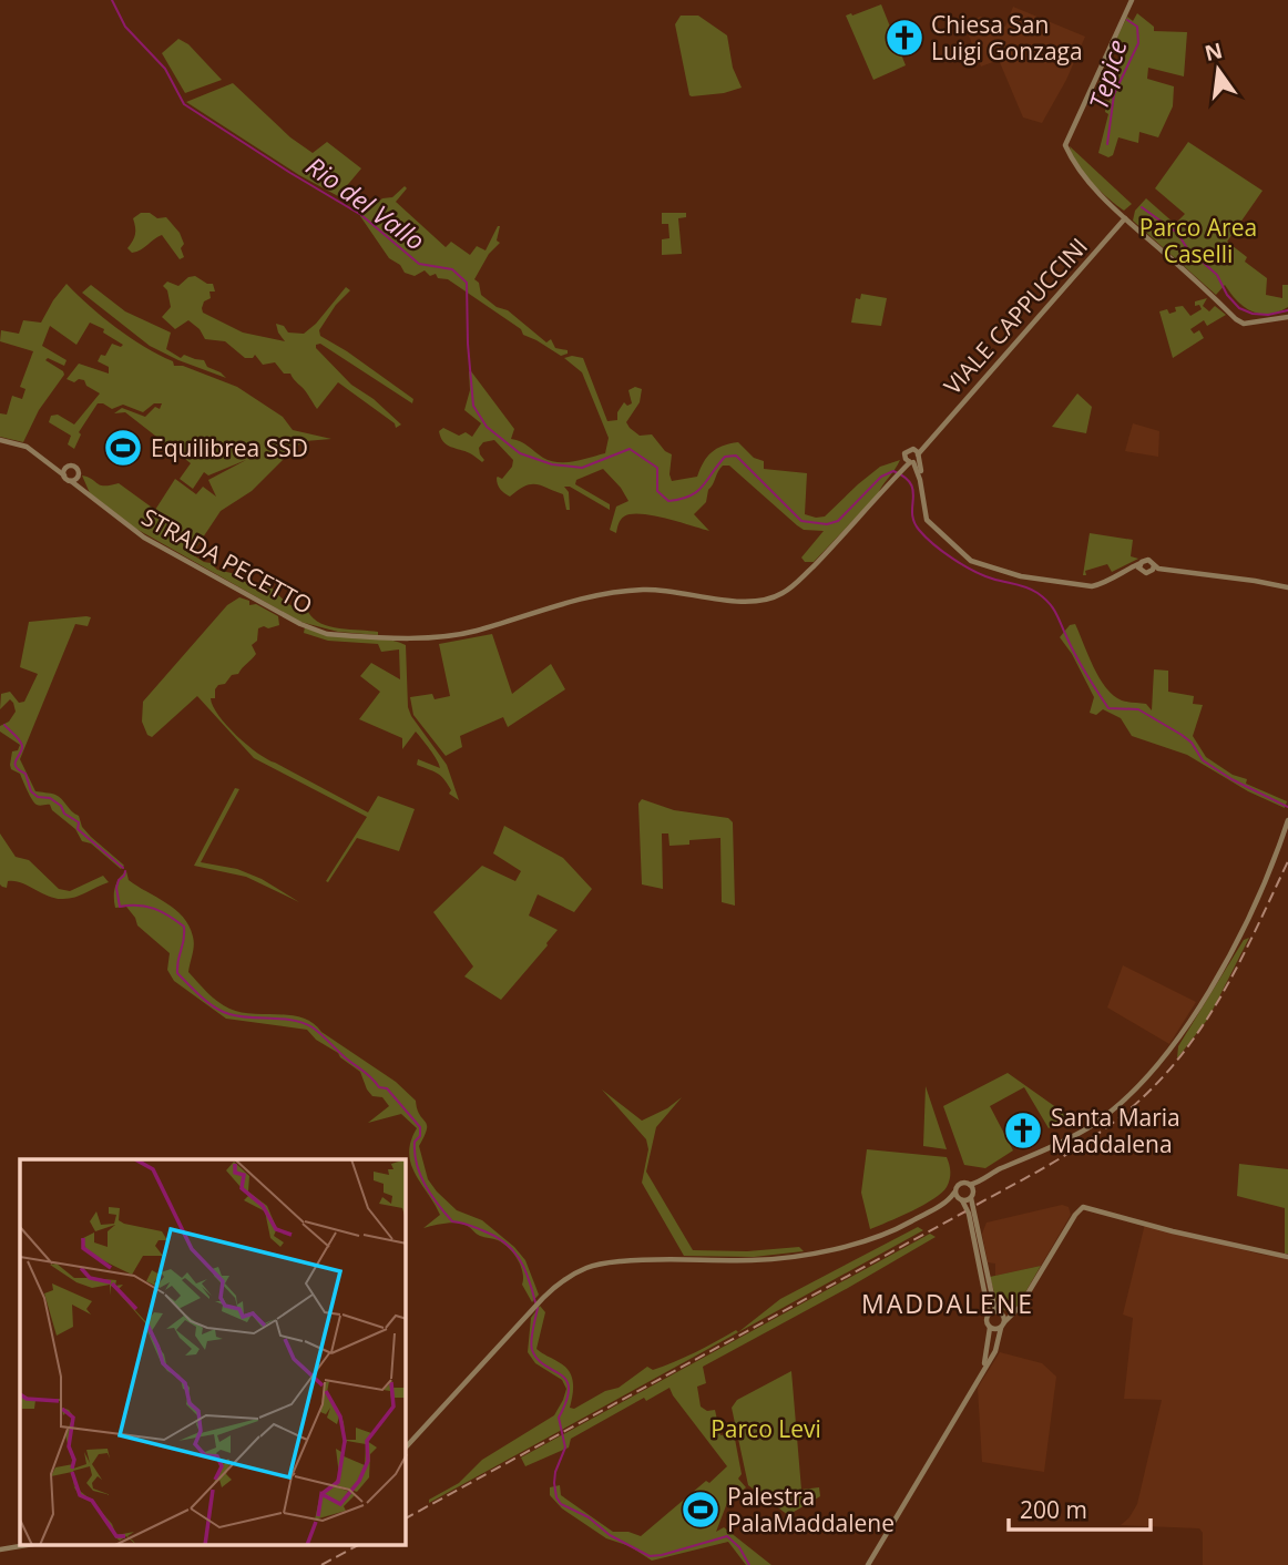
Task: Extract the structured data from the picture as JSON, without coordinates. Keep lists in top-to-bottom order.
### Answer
{
  "streets": {
    "main road": ["VIALE CAPPUCCINI", "STRADA PECETTO"]
  },
  "crossings": [
    ["VIALE CAPPUCCINI", "STRADA PECETTO"]
  ],
  "districts": ["MADDALENE"],
  "water": ["Tepice", "Rio del Vallo"],
  "parks": ["Parco Area Caselli", "Parco Levi"],
  "places": {
    "church": ["Chiesa San Luigi Gonzaga", "Santa Maria Maddalena"],
    "sports": ["Equilibrea SSD", "Palestra PalaMaddalene"]
  },
  "scale_bar": "200 m",
  "north": "top"
}
